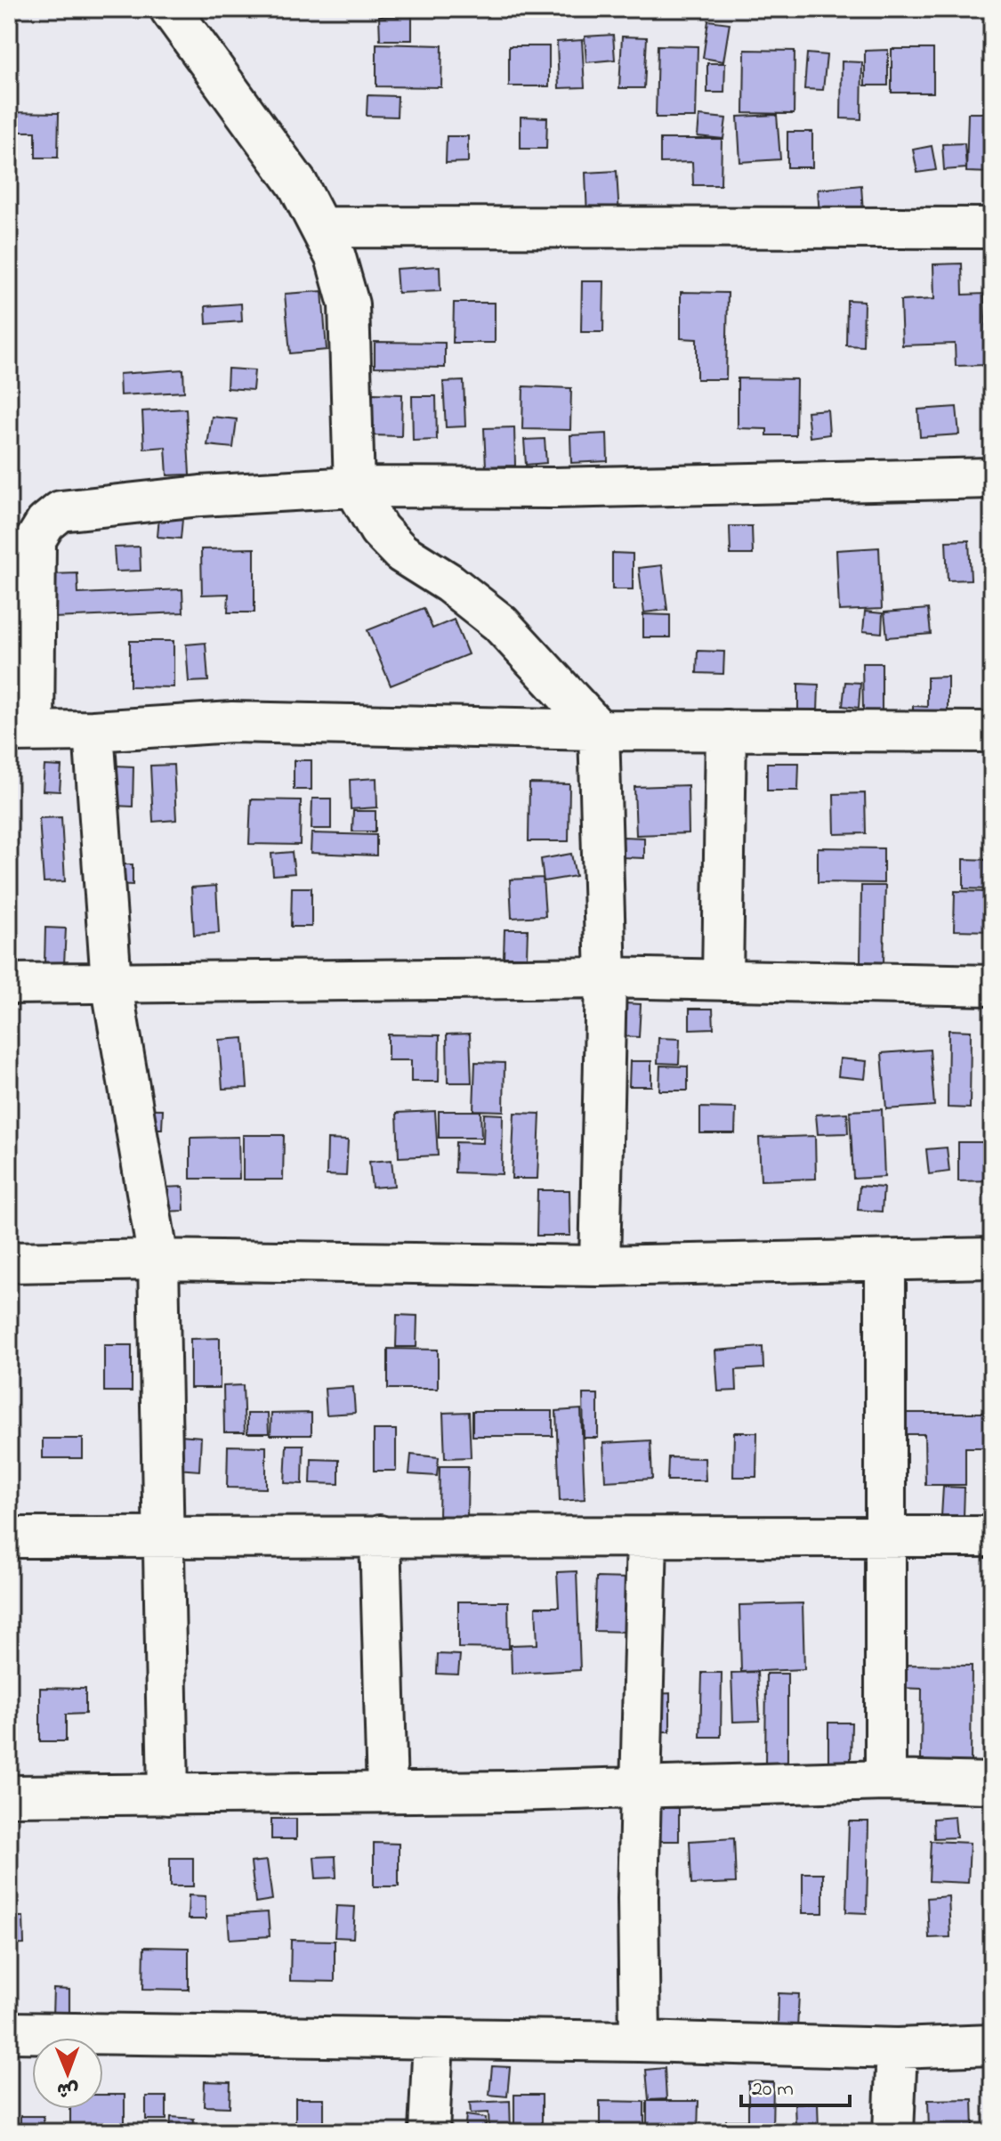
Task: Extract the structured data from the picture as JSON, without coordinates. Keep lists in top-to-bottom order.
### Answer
{
  "scale_bar": "20 m",
  "north": "bottom"
}
